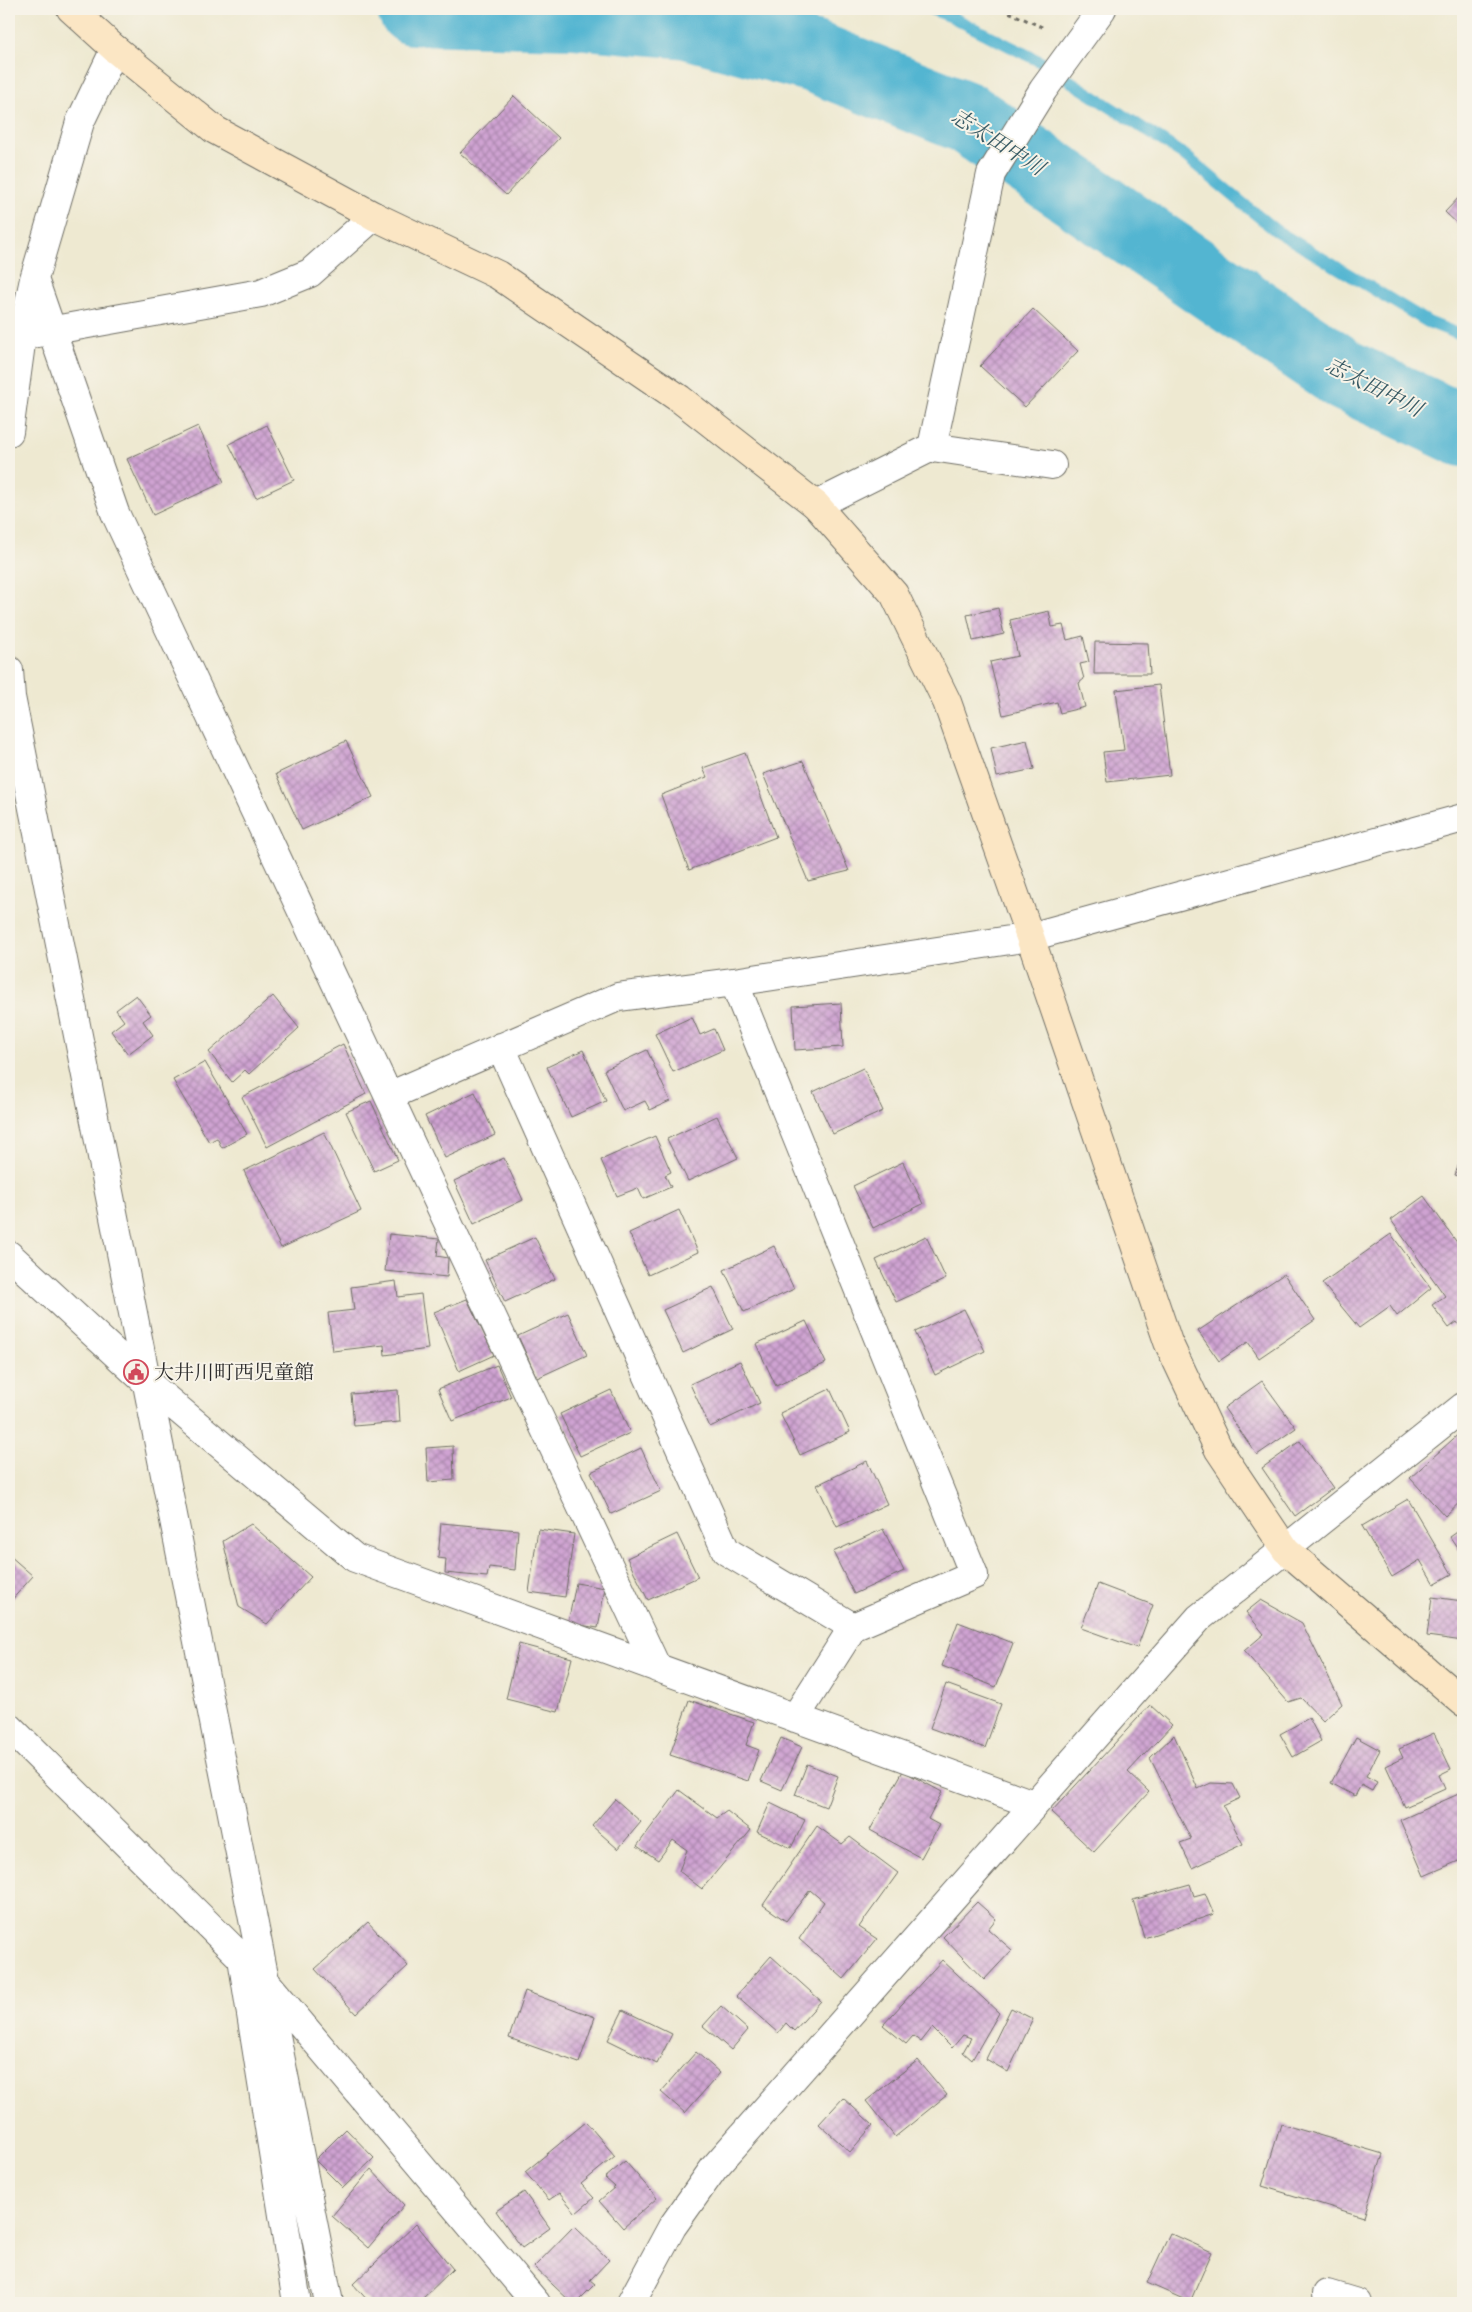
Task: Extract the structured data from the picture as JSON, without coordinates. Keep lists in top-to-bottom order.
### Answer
{
  "water": ["志太田中川"],
  "places": {
    "public building": ["大井川町西児童館"]
  }
}
